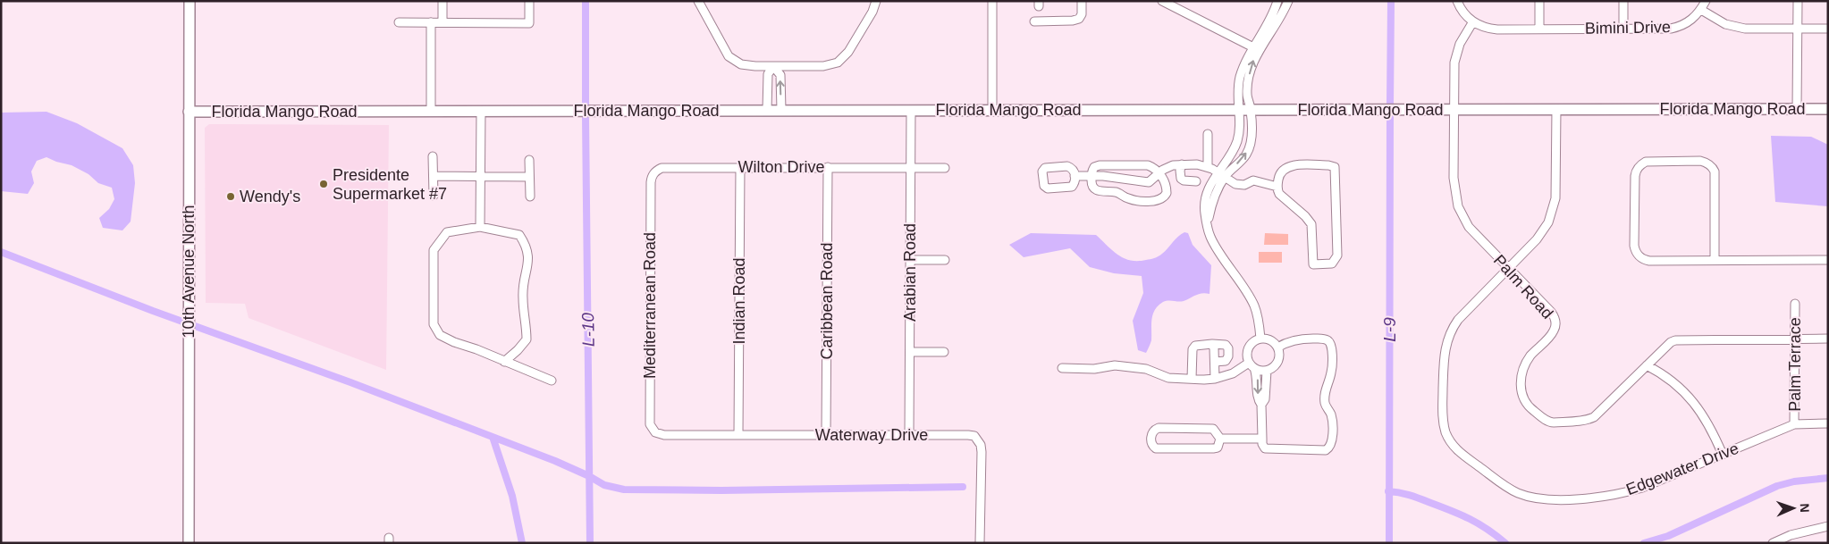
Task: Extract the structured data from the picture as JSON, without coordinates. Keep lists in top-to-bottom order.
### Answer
{
  "streets": {
    "street": [
      "Bimini Drive",
      "Florida Mango Road",
      "Wilton Drive",
      "10th Avenue North",
      "Arabian Road",
      "Palm Road",
      "Indian Road",
      "Caribbean Road",
      "Mediterranean Road",
      "Palm Terrace",
      "Waterway Drive",
      "Edgewater Drive"
    ]
  },
  "crossings": [
    ["Bimini Drive", "Palm Road"],
    ["Florida Mango Road", "10th Avenue North"],
    ["Florida Mango Road", "Arabian Road"],
    ["Florida Mango Road", "Palm Road"],
    ["Florida Mango Road", "Edgewater Drive"],
    ["Wilton Drive", "Arabian Road"],
    ["Wilton Drive", "Indian Road"],
    ["Wilton Drive", "Caribbean Road"],
    ["Wilton Drive", "Mediterranean Road"],
    ["Arabian Road", "Waterway Drive"],
    ["Palm Road", "Palm Terrace"],
    ["Palm Road", "Edgewater Drive"],
    ["Indian Road", "Waterway Drive"],
    ["Caribbean Road", "Waterway Drive"],
    ["Mediterranean Road", "Waterway Drive"],
    ["Palm Terrace", "Edgewater Drive"]
  ],
  "water": ["L-10", "L-9"],
  "places": ["Presidente Supermarket #7", "Wendy's"],
  "north": "right"
}
